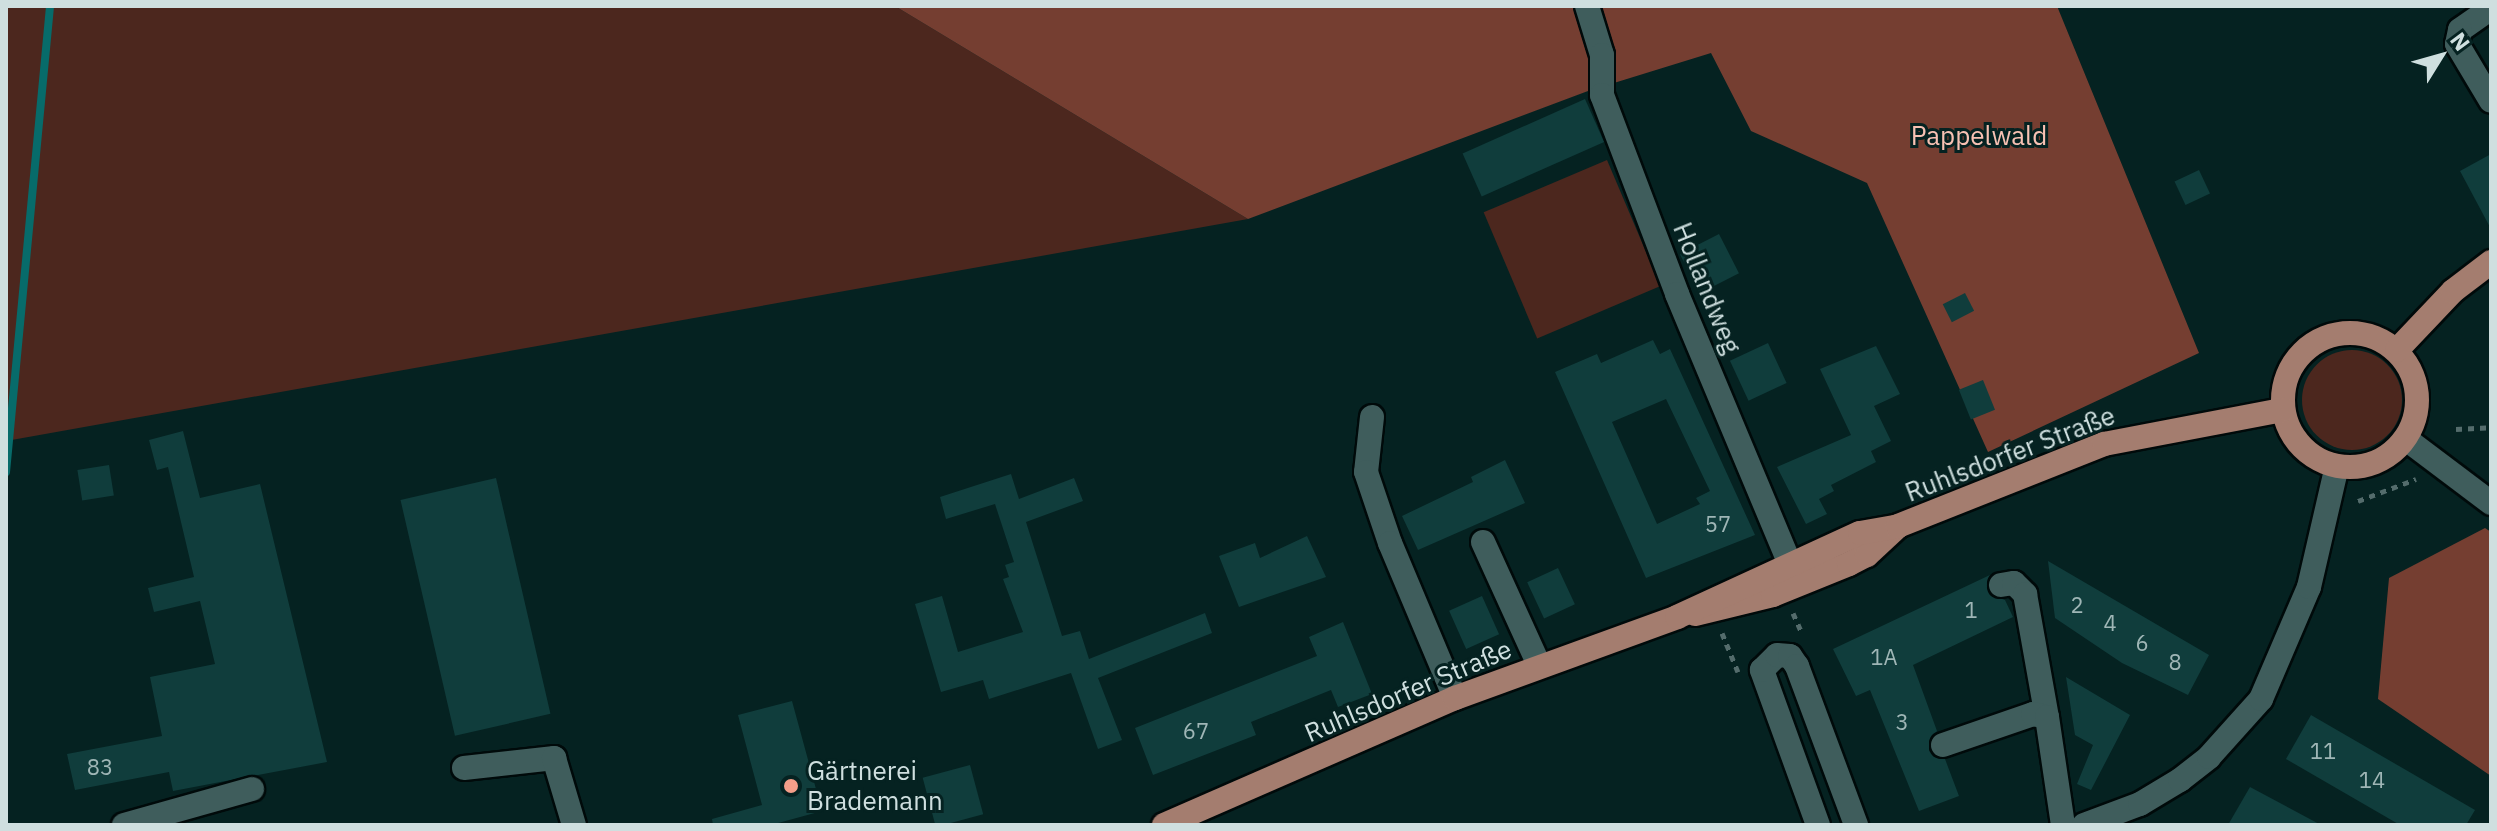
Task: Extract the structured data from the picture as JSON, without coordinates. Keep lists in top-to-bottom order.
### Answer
{
  "streets": {
    "main road": ["Ruhlsdorfer Straße"],
    "street": ["Hollandweg"]
  },
  "crossings": [
    ["Hollandweg", "Ruhlsdorfer Straße"]
  ],
  "parks": ["Pappelwald"],
  "places": ["Gärtnerei Brademann"],
  "house_numbers": [
    "57",
    "2",
    "1",
    "4",
    "6",
    "1A",
    "8",
    "3",
    "67",
    "11",
    "83",
    "14"
  ],
  "north": "top right"
}
